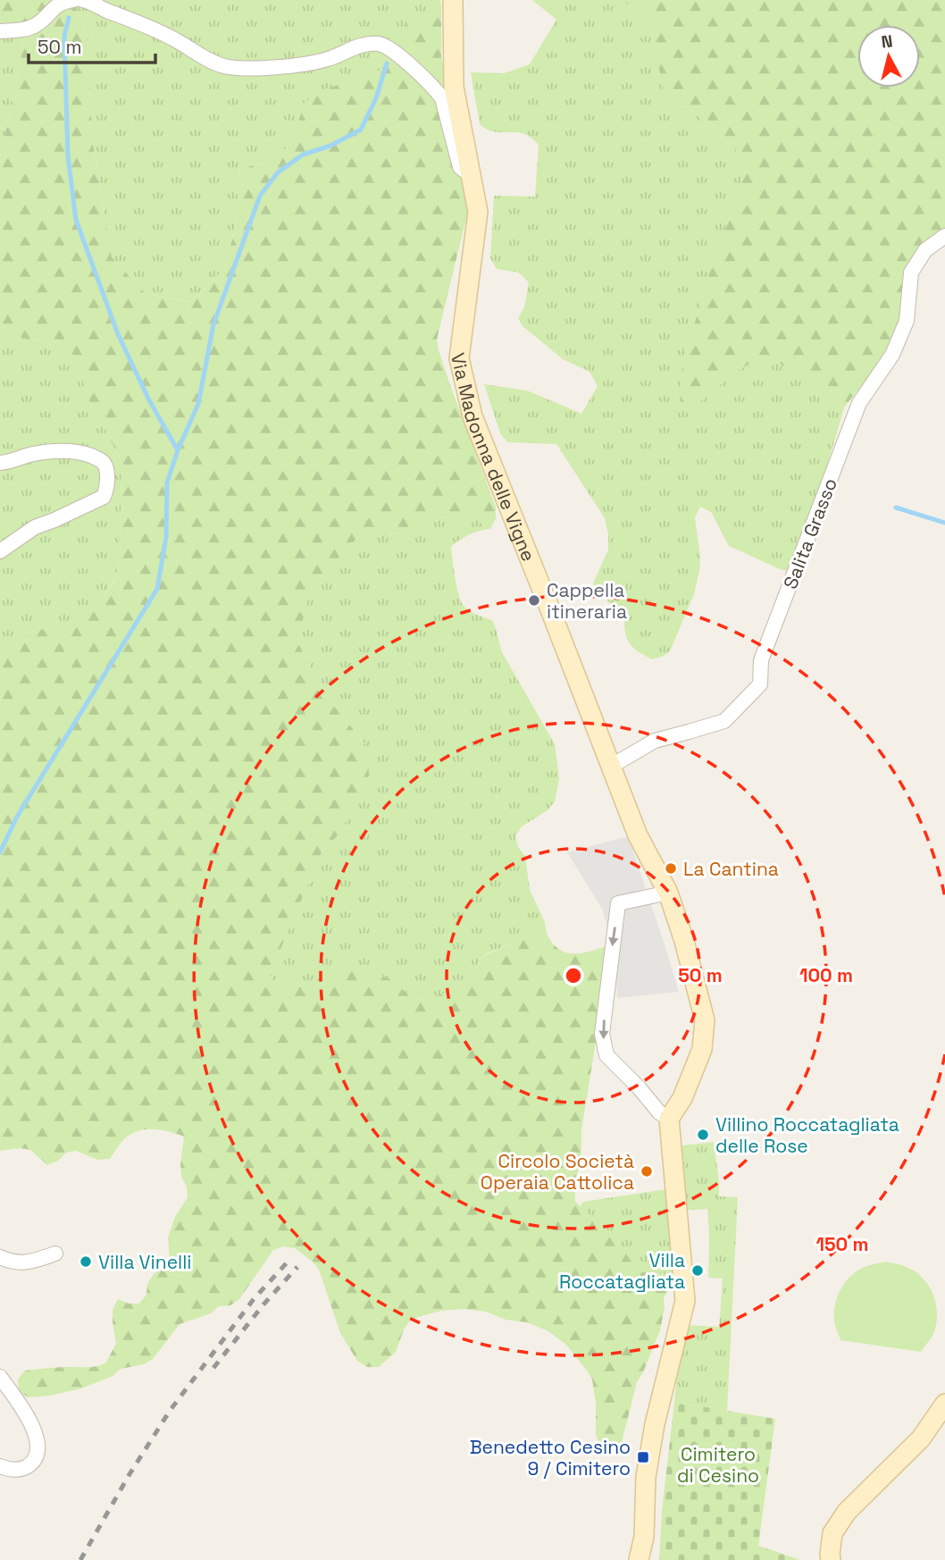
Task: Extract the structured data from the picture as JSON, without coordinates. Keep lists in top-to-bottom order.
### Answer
{
  "streets": {
    "street": ["Via Madonna delle Vigne", "Salita Grasso"]
  },
  "crossings": [
    ["Via Madonna delle Vigne", "Salita Grasso"]
  ],
  "parks": ["Cimitero di Cesino"],
  "places": {
    "other": [
      "Cappella itineraria",
      "La Cantina",
      "Villino Roccatagliata delle Rose",
      "Circolo Società Operaia Cattolica",
      "Villa Vinelli",
      "Villa Roccatagliata"
    ],
    "transit": ["Benedetto Cesino 9 / Cimitero"]
  },
  "scale_bar": "50 m",
  "north": "top",
  "rings": ["50 m", "100 m", "150 m"]
}
